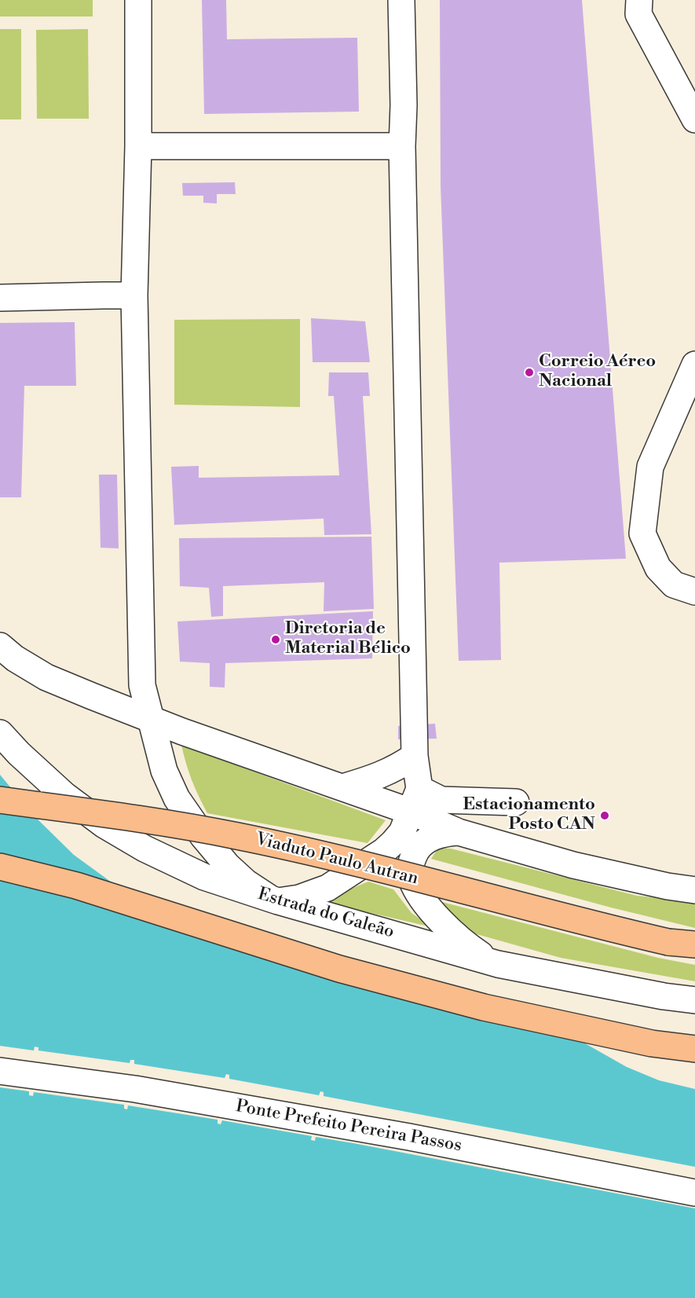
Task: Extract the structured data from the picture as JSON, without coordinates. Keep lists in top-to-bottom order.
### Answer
{
  "streets": {
    "main road": ["Viaduto Paulo Autran"],
    "street": ["Estrada do Galeão", "Ponte Prefeito Pereira Passos"]
  },
  "places": ["Correio Aéreo Nacional", "Diretoria de Material Bélico", "Estacionamento Posto CAN"]
}
